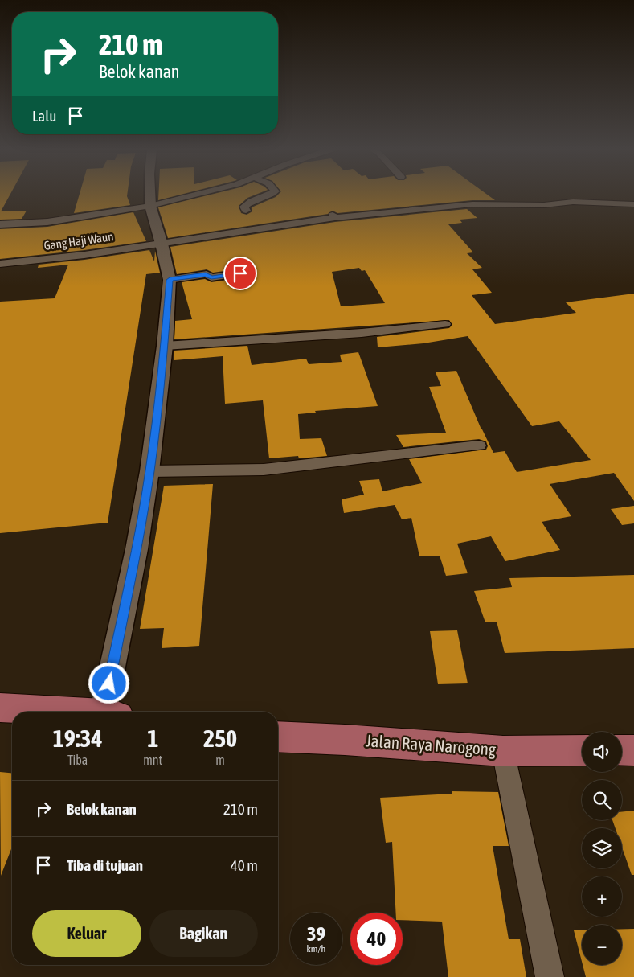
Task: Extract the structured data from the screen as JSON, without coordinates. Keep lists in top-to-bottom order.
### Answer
{
  "streets": {
    "main road": ["Jalan Raya Narogong"],
    "street": ["Gang Haji Waun"]
  },
  "page": {
    "turn": ["210 m", "Belok kanan"],
    "then": "Lalu",
    "eta": [
      "19:34",
      "Tiba",
      "1",
      "mnt",
      "250",
      "m"
    ],
    "map_buttons": ["+", "−"],
    "list": [
      {
        "name": "Belok kanan",
        "value": "210 m"
      },
      {
        "name": "Tiba di tujuan",
        "value": "40 m"
      }
    ],
    "buttons": ["Keluar", "Bagikan"],
    "speed": "39 km/h",
    "limit": "40"
  }
}
